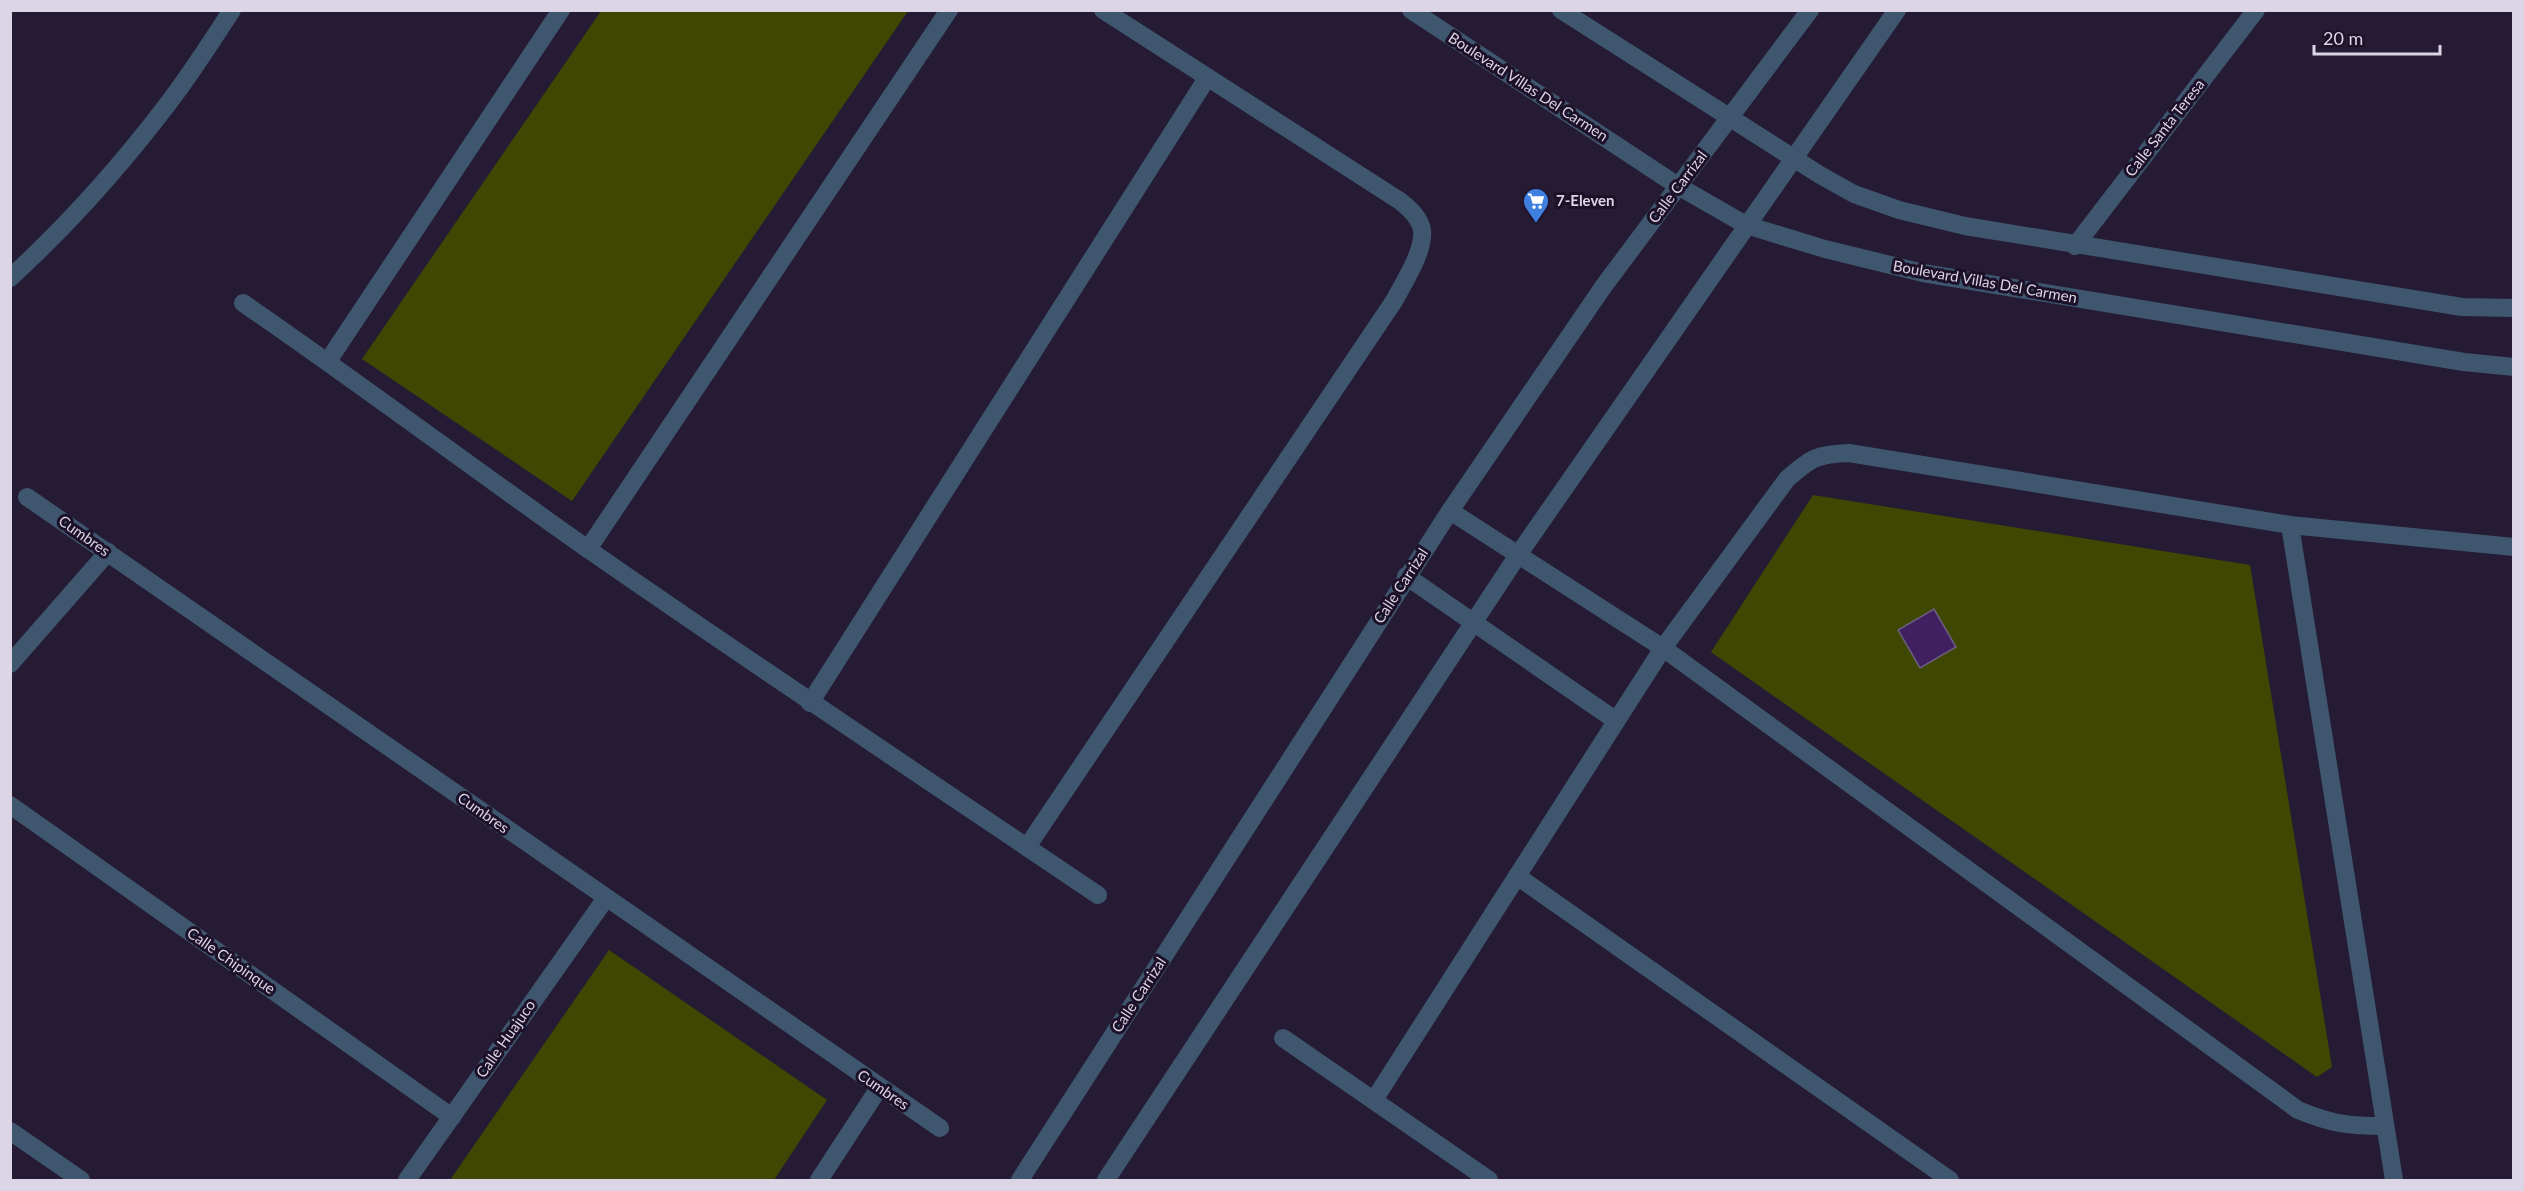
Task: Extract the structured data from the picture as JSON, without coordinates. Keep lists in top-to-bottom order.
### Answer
{
  "streets": {
    "street": [
      "Boulevard Villas Del Carmen",
      "Calle Santa Teresa",
      "Calle Carrizal",
      "Cumbres",
      "Calle Chipinque",
      "Calle Huajuco"
    ]
  },
  "crossings": [
    ["Boulevard Villas Del Carmen", "Calle Carrizal"],
    ["Cumbres", "Calle Huajuco"],
    ["Calle Chipinque", "Calle Huajuco"]
  ],
  "places": {
    "supermarket": ["7-Eleven"]
  },
  "scale_bar": "20 m"
}
